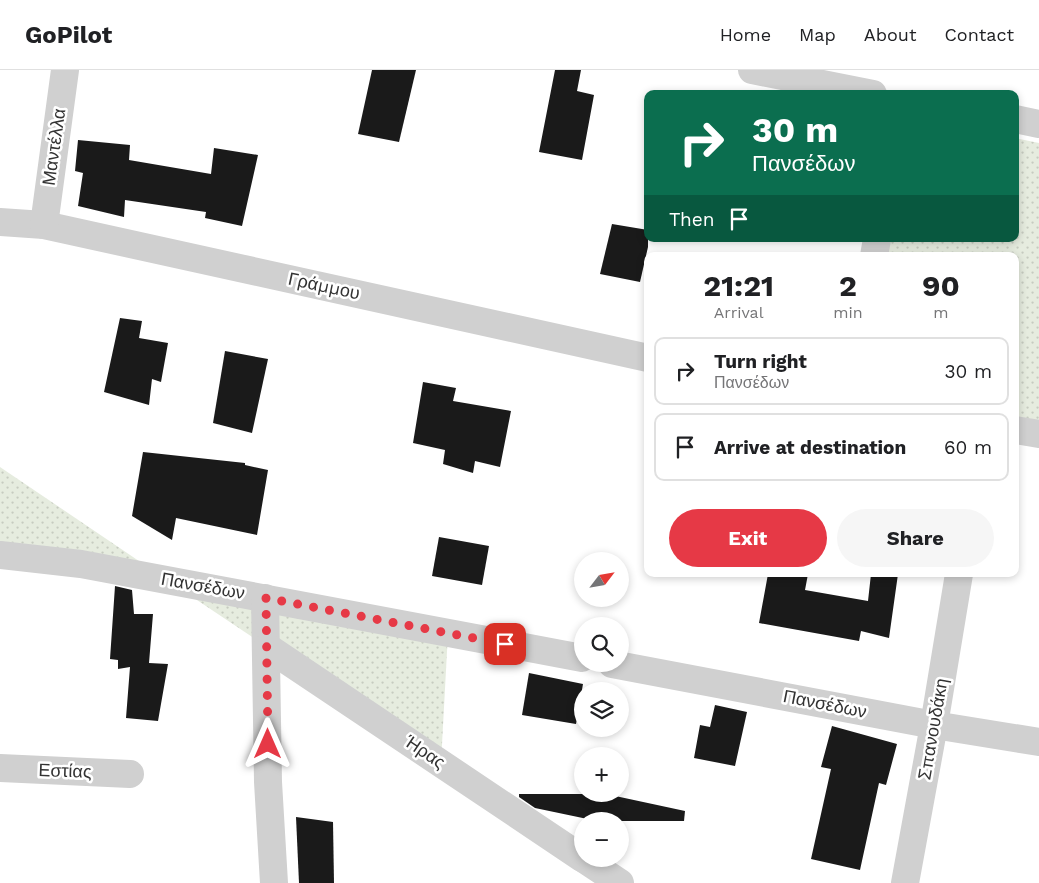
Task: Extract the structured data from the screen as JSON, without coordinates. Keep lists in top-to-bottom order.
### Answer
{
  "streets": {
    "street": [
      "Μαντέλλα",
      "Γράμμου",
      "Πανσέδων",
      "Σπανουδάκη",
      "Ήρας",
      "Εστίας"
    ]
  },
  "crossings": [
    ["Μαντέλλα", "Γράμμου"],
    ["Πανσέδων", "Σπανουδάκη"]
  ],
  "north": "top right",
  "page": {
    "header": "GoPilot",
    "nav": [
      "Home",
      "Map",
      "About",
      "Contact"
    ],
    "turn": ["30 m", "Πανσέδων"],
    "then": "Then",
    "eta": [
      "21:21",
      "Arrival",
      "2",
      "min",
      "90",
      "m"
    ],
    "list": [
      {
        "name": "Turn right",
        "note": "Πανσέδων",
        "value": "30 m"
      },
      {
        "name": "Arrive at destination",
        "value": "60 m"
      }
    ],
    "buttons": ["Exit", "Share"],
    "map_buttons": ["+", "−"]
  }
}
